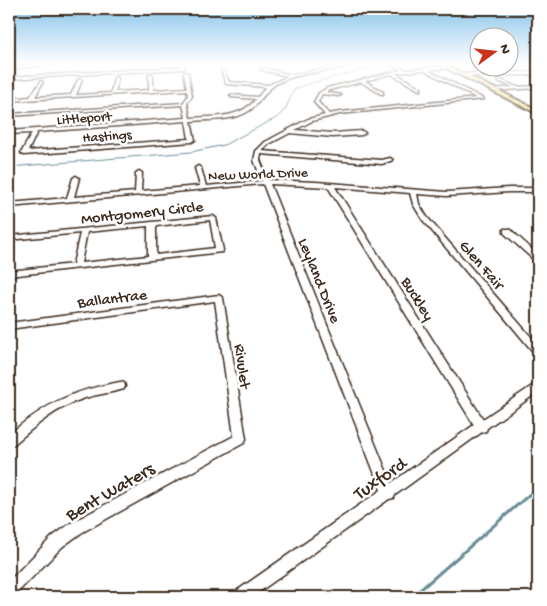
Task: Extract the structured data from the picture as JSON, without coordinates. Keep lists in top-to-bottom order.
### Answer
{
  "streets": {
    "street": [
      "Littleport",
      "Hastings",
      "New World Drive",
      "Montgomery Circle",
      "Glen Fair",
      "Leyland Drive",
      "Ballantrae",
      "Buckley",
      "Rivulet",
      "Tuxford",
      "Bent Waters"
    ]
  },
  "crossings": [
    ["New World Drive", "Glen Fair"],
    ["New World Drive", "Leyland Drive"],
    ["New World Drive", "Buckley"],
    ["Leyland Drive", "Tuxford"],
    ["Ballantrae", "Rivulet"],
    ["Buckley", "Tuxford"],
    ["Rivulet", "Bent Waters"]
  ],
  "north": "right"
}
